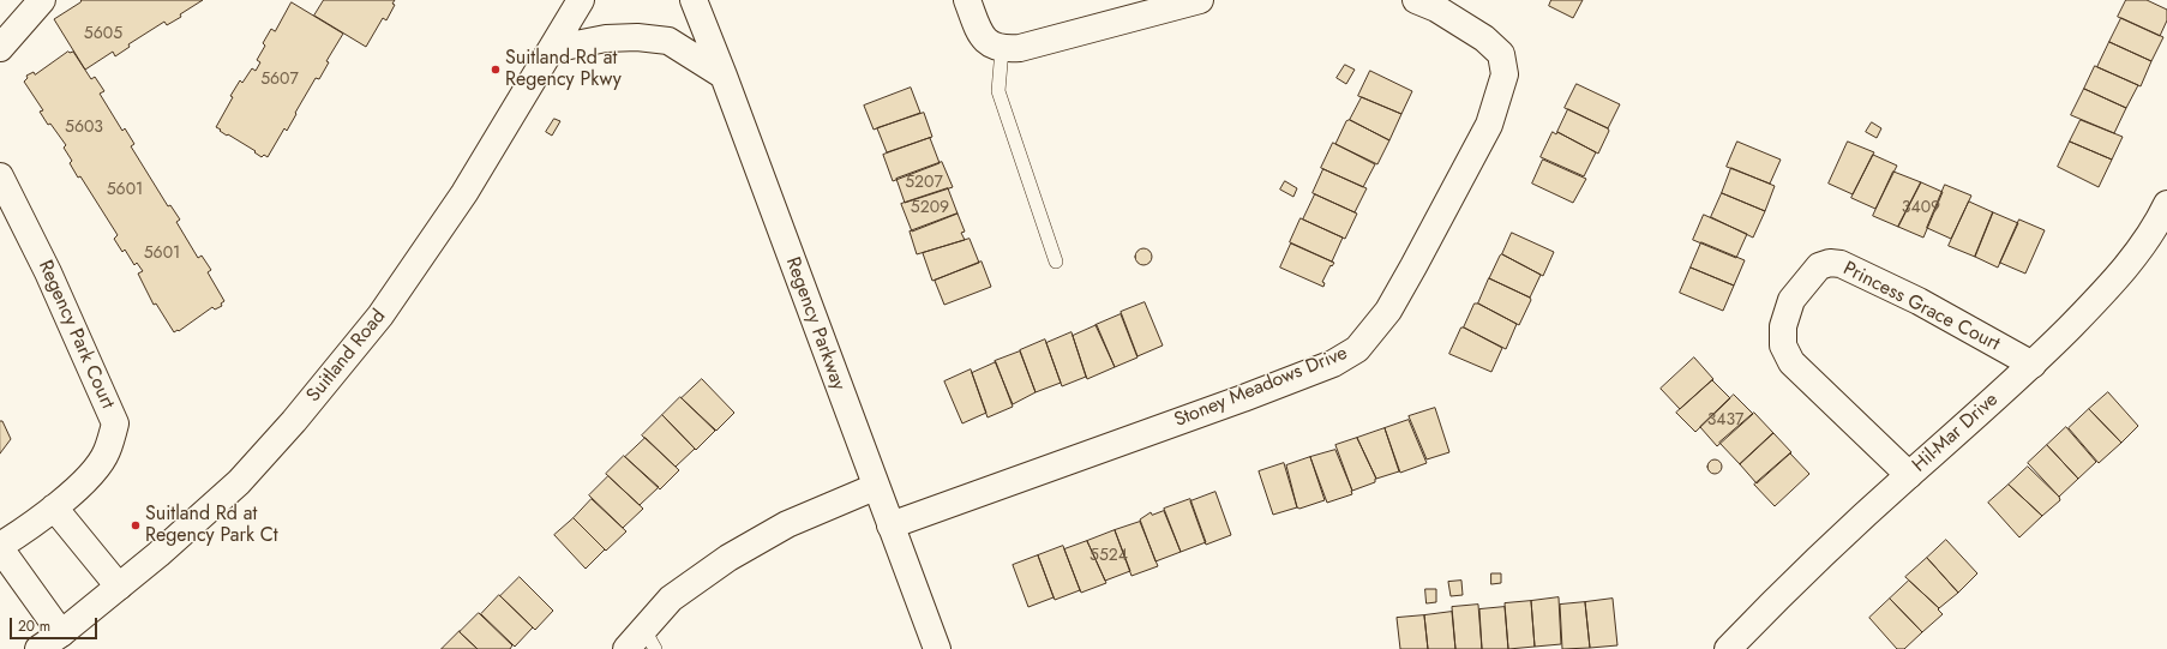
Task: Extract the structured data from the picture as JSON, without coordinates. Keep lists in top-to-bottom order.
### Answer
{
  "streets": {
    "street": [
      "Princess Grace Court",
      "Regency Parkway",
      "Regency Park Court",
      "Suitland Road",
      "Stoney Meadows Drive",
      "Hil-Mar Drive"
    ]
  },
  "crossings": [
    ["Princess Grace Court", "Hil-Mar Drive"],
    ["Regency Parkway", "Stoney Meadows Drive"],
    ["Regency Park Court", "Suitland Road"]
  ],
  "places": ["Suitland Rd at Regency Pkwy", "Suitland Rd at Regency Park Ct"],
  "house_numbers": [
    "5605",
    "5607",
    "5603",
    "5207",
    "5601",
    "5209",
    "3409",
    "5601",
    "3437",
    "5524"
  ],
  "scale_bar": "20 m"
}
